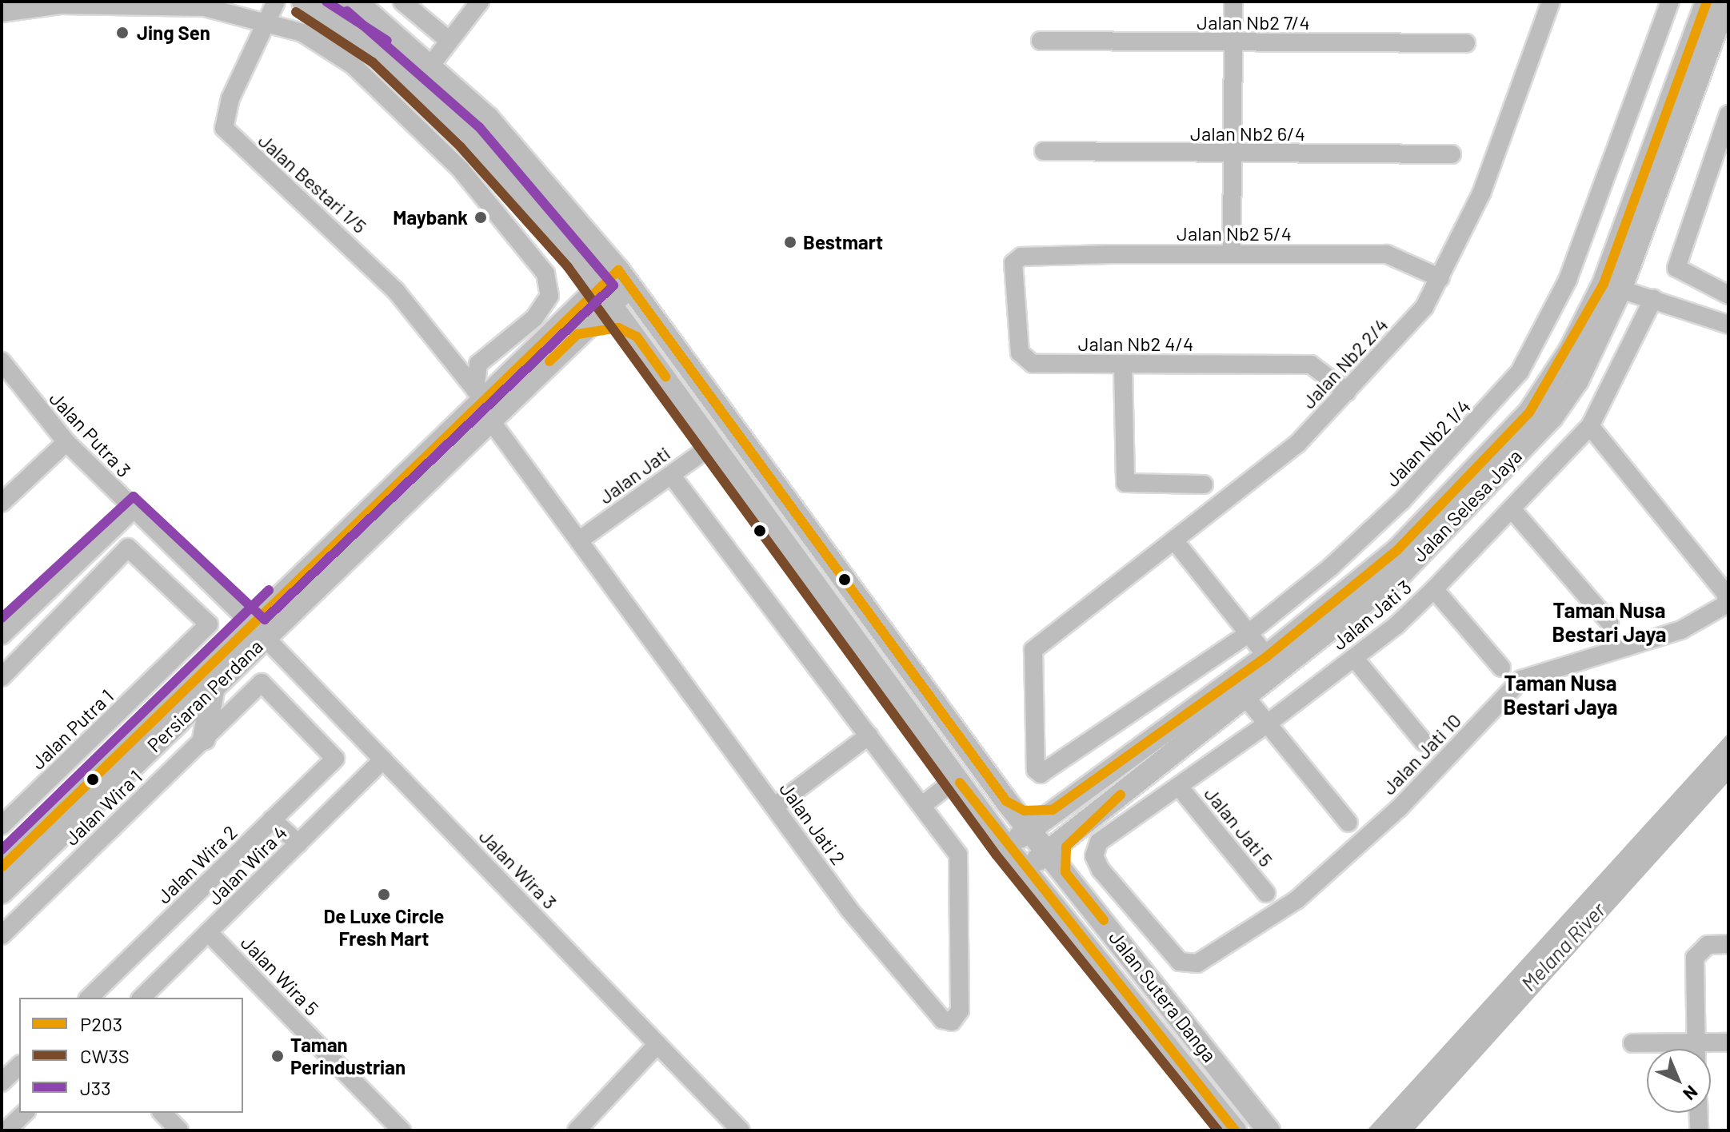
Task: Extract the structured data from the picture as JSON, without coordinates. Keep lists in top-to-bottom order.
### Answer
{
  "streets": {
    "main road": ["Jalan Selesa Jaya", "Persiaran Perdana", "Jalan Sutera Danga"],
    "street": [
      "Jalan Nb2 7/4",
      "Jalan Nb2 6/4",
      "Jalan Bestari 1/5",
      "Jalan Nb2 5/4",
      "Jalan Nb2 4/4",
      "Jalan Nb2 2/4",
      "Jalan Putra 3",
      "Jalan Nb2 1/4",
      "Jalan Jati",
      "Jalan Jati 3",
      "Jalan Putra 1",
      "Jalan Jati 10",
      "Jalan Wira 1",
      "Jalan Jati 2",
      "Jalan Jati 5",
      "Jalan Wira 2",
      "Jalan Wira 4",
      "Jalan Wira 3",
      "Jalan Wira 5"
    ]
  },
  "crossings": [
    ["Jalan Bestari 1/5", "Persiaran Perdana"],
    ["Jalan Bestari 1/5", "Jalan Jati 2"],
    ["Jalan Nb2 5/4", "Jalan Nb2 4/4"],
    ["Jalan Nb2 5/4", "Jalan Nb2 2/4"],
    ["Jalan Nb2 4/4", "Jalan Nb2 2/4"],
    ["Jalan Nb2 2/4", "Jalan Nb2 1/4"],
    ["Jalan Putra 3", "Persiaran Perdana"],
    ["Jalan Putra 3", "Jalan Wira 3"],
    ["Jalan Jati", "Jalan Jati 2"],
    ["Jalan Jati", "Jalan Sutera Danga"],
    ["Jalan Selesa Jaya", "Jalan Sutera Danga"],
    ["Jalan Jati 3", "Jalan Jati 10"],
    ["Jalan Jati 3", "Jalan Jati 5"],
    ["Persiaran Perdana", "Jalan Jati 2"],
    ["Persiaran Perdana", "Jalan Wira 3"],
    ["Persiaran Perdana", "Jalan Sutera Danga"],
    ["Jalan Wira 1", "Jalan Wira 2"],
    ["Jalan Wira 4", "Jalan Wira 3"],
    ["Jalan Wira 4", "Jalan Wira 5"]
  ],
  "districts": ["Taman Nusa Bestari Jaya", "Taman Nusa Bestari Jaya"],
  "water": ["Melana River"],
  "places": [
    "Jing Sen",
    "Maybank",
    "Bestmart",
    "De Luxe Circle Fresh Mart",
    "Taman Perindustrian"
  ],
  "lines": ["transit line P203", "transit line J33", "transit line CW3S"],
  "legend": ["P203", "CW3S", "J33"],
  "north": "bottom right"
}
